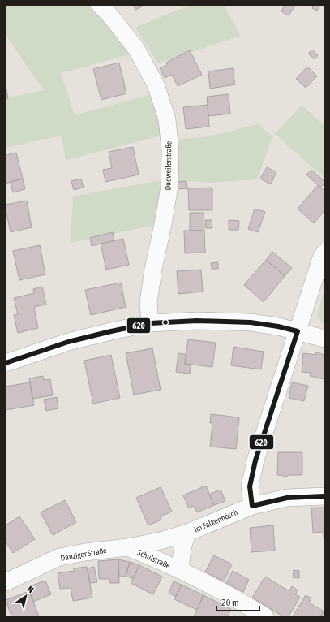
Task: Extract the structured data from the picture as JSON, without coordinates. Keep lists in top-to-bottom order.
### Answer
{
  "streets": {
    "street": [
      "Dudweilerstraße",
      "Im Falkenbösch",
      "Danziger Straße",
      "Schulstraße"
    ]
  },
  "crossings": [
    ["Im Falkenbösch", "Danziger Straße"],
    ["Im Falkenbösch", "Schulstraße"],
    ["Danziger Straße", "Schulstraße"]
  ],
  "lines": ["transit line 620"],
  "scale_bar": "20 m",
  "north": "top right"
}
